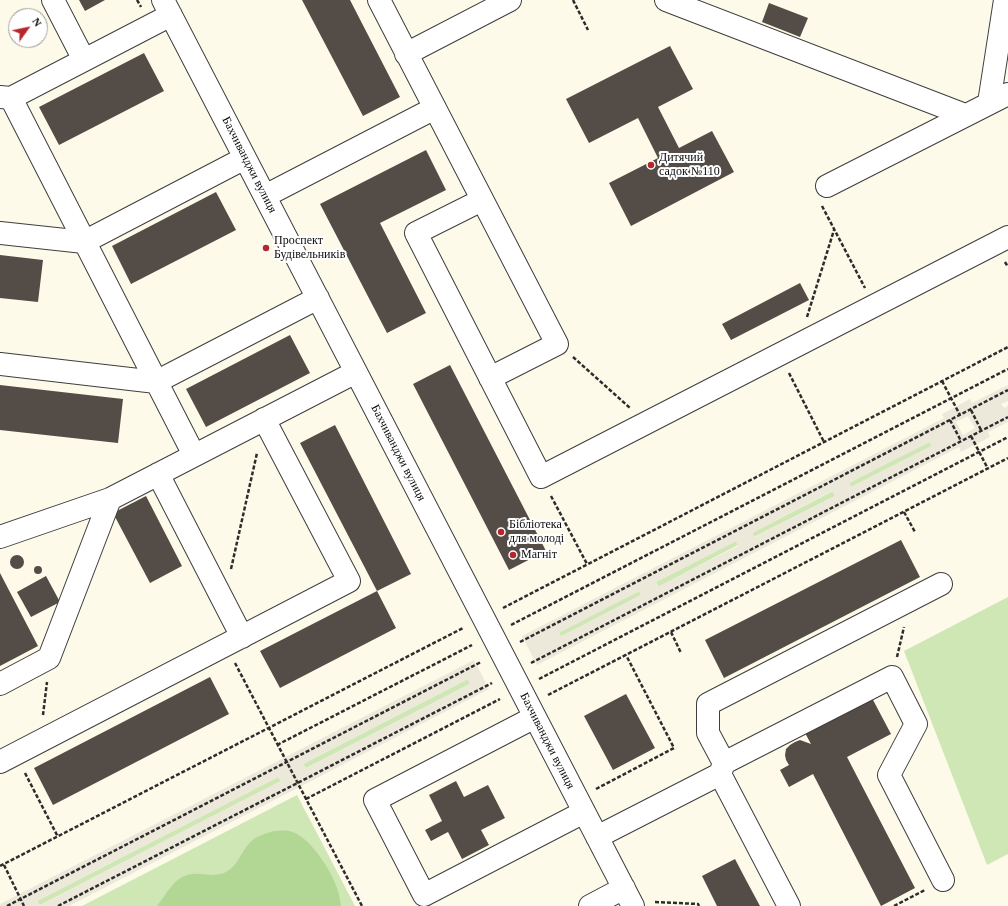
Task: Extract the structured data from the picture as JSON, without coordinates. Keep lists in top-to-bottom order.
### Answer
{
  "streets": {
    "street": ["Бахчиванджи вулиця"]
  },
  "places": [
    "Дитячий садок №110",
    "Проспект Будівельників",
    "Бібліотека для молоді",
    "Магніт"
  ],
  "north": "top right"
}
